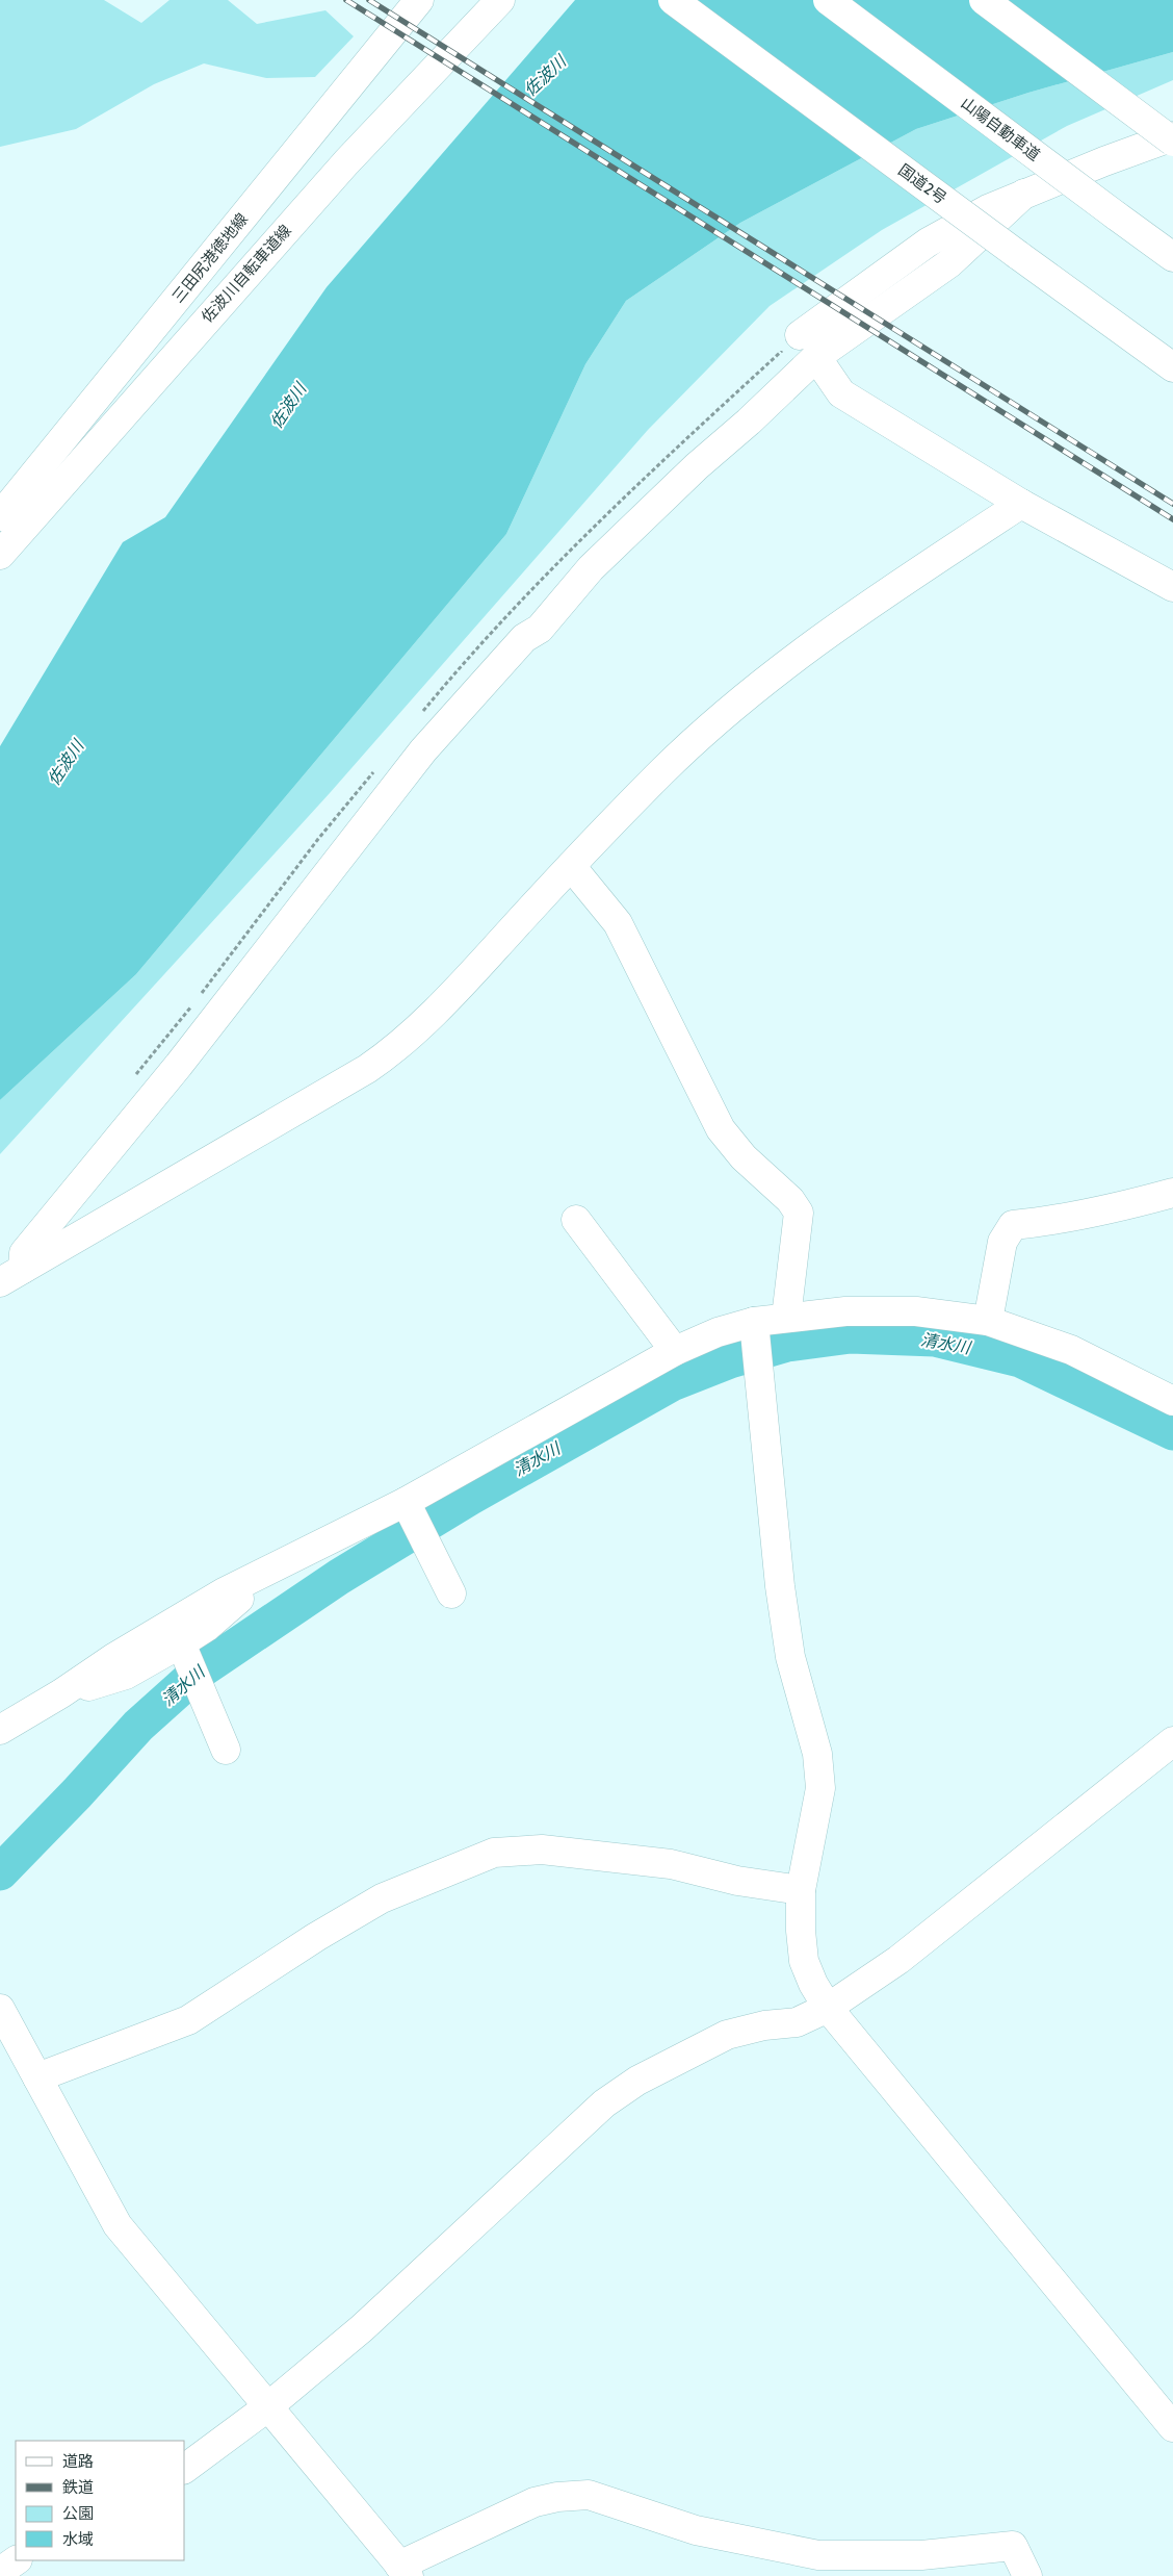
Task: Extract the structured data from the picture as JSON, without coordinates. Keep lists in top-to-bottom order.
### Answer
{
  "streets": {
    "main road": [
      "山陽自動車道",
      "国道2号",
      "三田尻港徳地線",
      "佐波川自転車道線"
    ]
  },
  "water": ["佐波川", "清水川"],
  "legend": [
    "道路",
    "鉄道",
    "公園",
    "水域"
  ]
}
